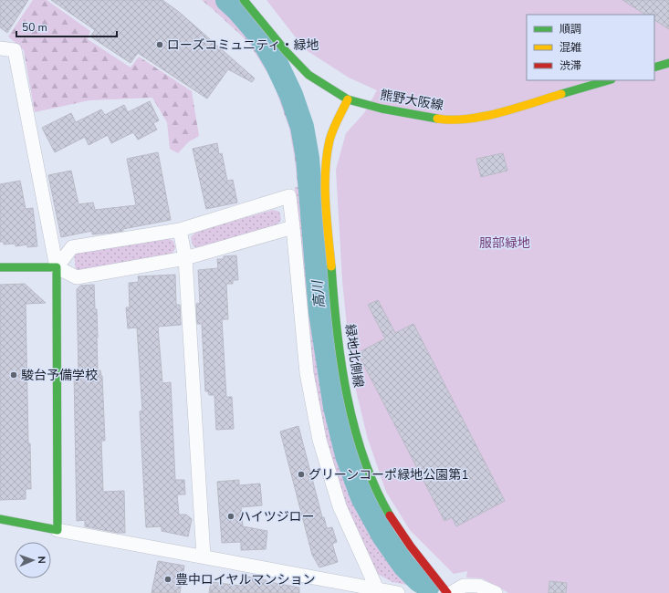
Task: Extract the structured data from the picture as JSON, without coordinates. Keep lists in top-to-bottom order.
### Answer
{
  "streets": {
    "street": ["熊野大阪線", "緑地北側線"]
  },
  "crossings": [
    ["熊野大阪線", "緑地北側線"]
  ],
  "water": ["高川"],
  "parks": ["服部緑地"],
  "places": [
    "ローズコミュニティ・緑地",
    "駿台予備学校",
    "グリーンコーポ緑地公園第1",
    "ハイツジロー",
    "豊中ロイヤルマンション"
  ],
  "legend": ["順調", "混雑", "渋滞"],
  "scale_bar": "50 m",
  "north": "right"
}
